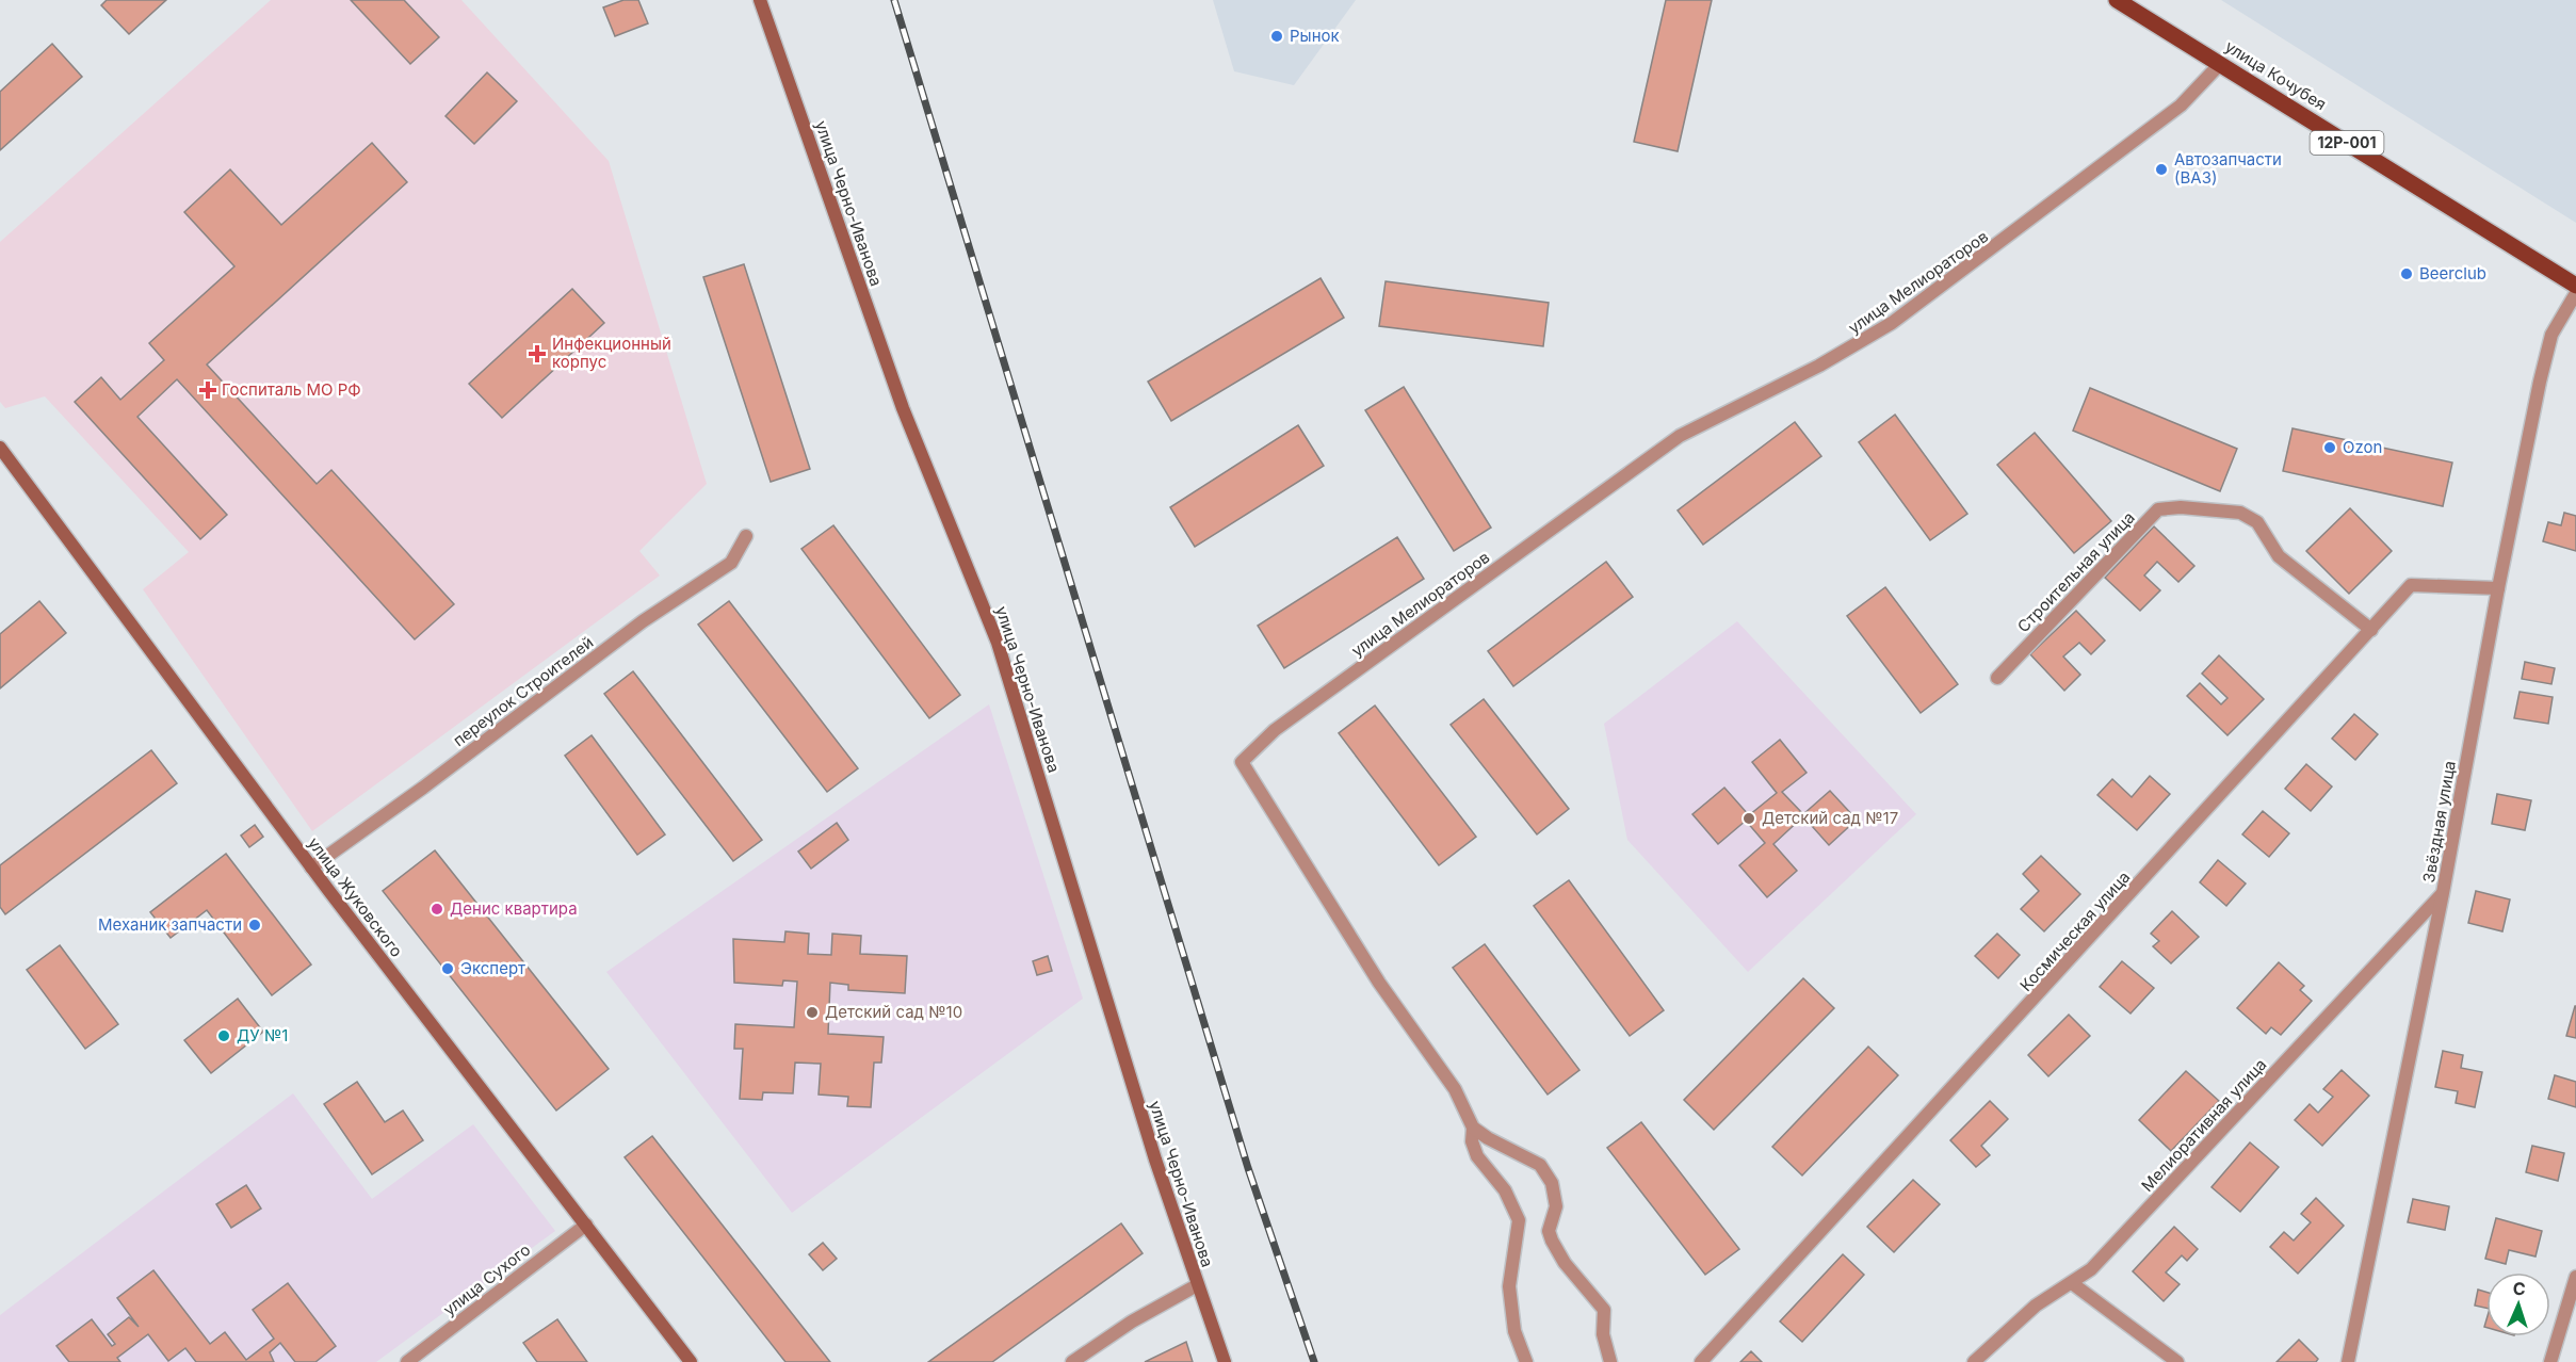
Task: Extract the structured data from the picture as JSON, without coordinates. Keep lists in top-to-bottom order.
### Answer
{
  "streets": {
    "main road": [
      "улица Кочубея",
      "12Р-001",
      "улица Черно-Иванова",
      "улица Жуковского"
    ],
    "street": [
      "улица Мелиораторов",
      "Строительная улица",
      "переулок Строителей",
      "Звёздная улица",
      "Космическая улица",
      "Мелиоративная улица",
      "улица Сухого"
    ]
  },
  "crossings": [
    ["улица Кочубея", "улица Мелиораторов"],
    ["Строительная улица", "Космическая улица"],
    ["переулок Строителей", "улица Жуковского"],
    ["Звёздная улица", "Космическая улица"],
    ["Звёздная улица", "Мелиоративная улица"],
    ["улица Жуковского", "улица Сухого"]
  ],
  "places": {
    "other": [
      "Рынок",
      "Автозапчасти (ВАЗ)",
      "Beerclub",
      "Ozon",
      "Детский сад №17",
      "Денис квартира",
      "Механик запчасти",
      "Эксперт",
      "Детский сад №10",
      "ДУ №1"
    ],
    "health": ["Инфекционный корпус", "Госпиталь МО РФ"]
  },
  "north": "top"
}
